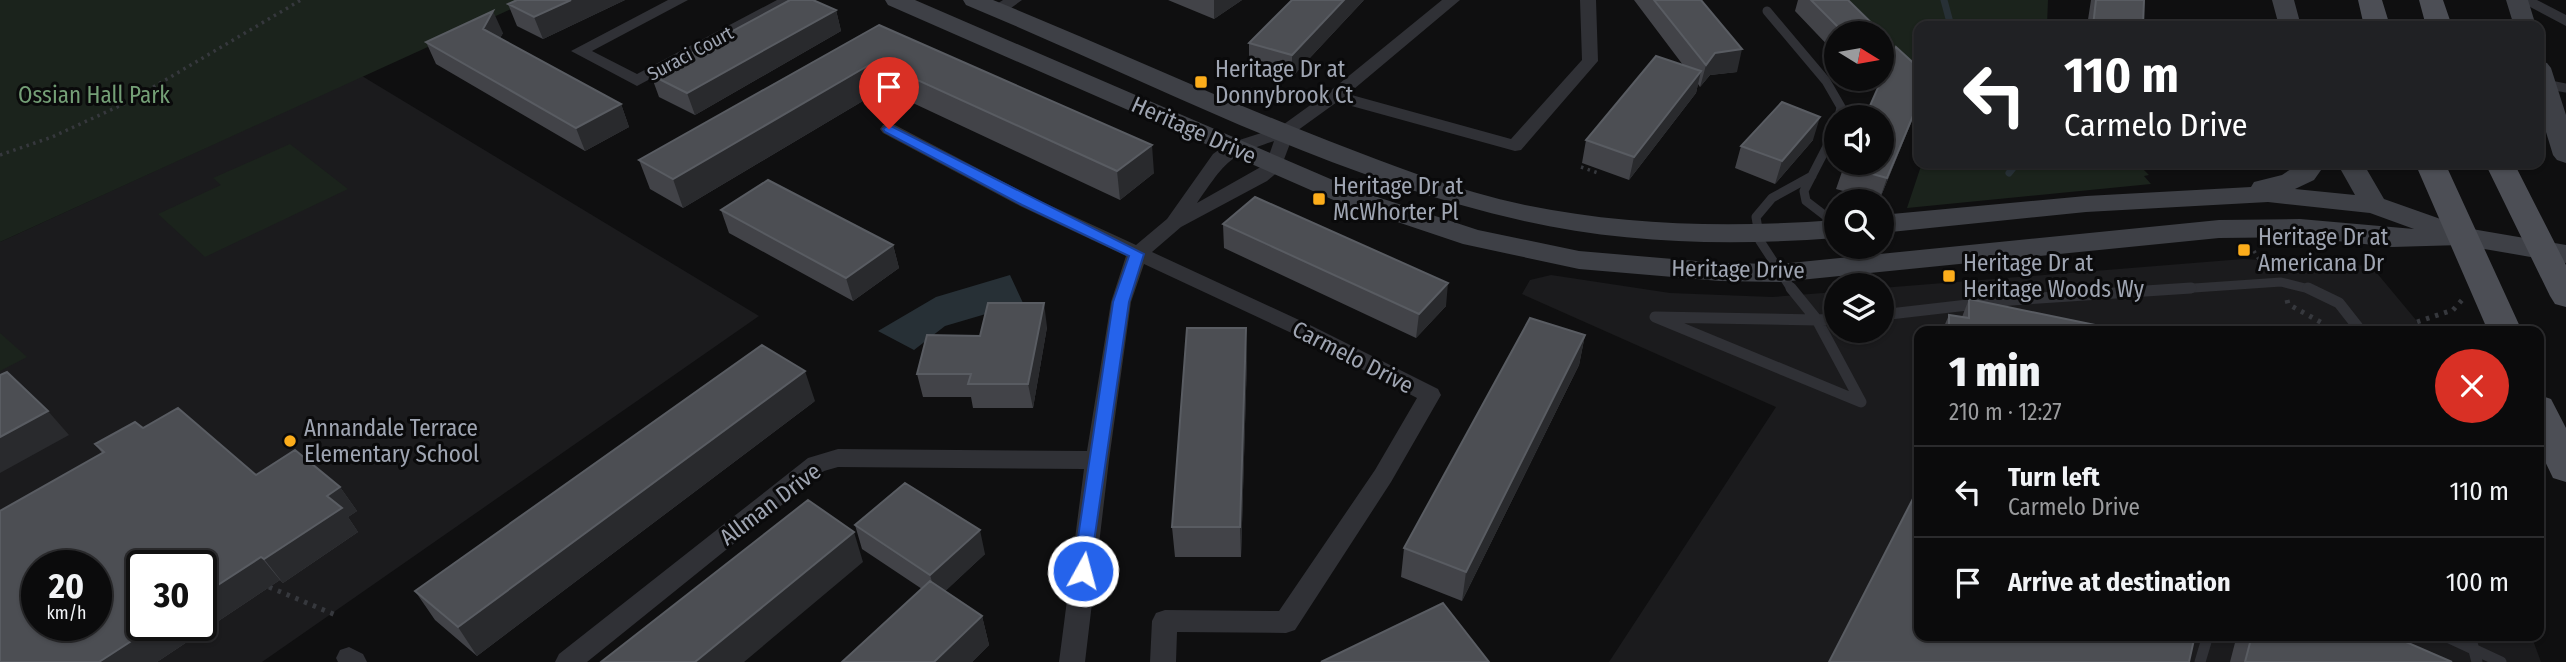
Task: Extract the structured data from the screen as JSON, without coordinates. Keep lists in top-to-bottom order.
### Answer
{
  "streets": {
    "street": [
      "Suraci Court",
      "Heritage Drive",
      "Carmelo Drive",
      "Allman Drive"
    ]
  },
  "parks": ["Ossian Hall Park"],
  "places": {
    "transit": [
      "Heritage Dr at Donnybrook Ct",
      "Heritage Dr at McWhorter Pl",
      "Heritage Dr at Americana Dr",
      "Heritage Dr at Heritage Woods Wy"
    ],
    "other": ["Annandale Terrace Elementary School"]
  },
  "north": "right",
  "page": {
    "turn": ["110 m", "Carmelo Drive"],
    "heading": ["1 min", "210 m · 12:27"],
    "list": [
      {
        "name": "Turn left",
        "note": "Carmelo Drive",
        "value": "110 m"
      },
      {
        "name": "Arrive at destination",
        "value": "100 m"
      }
    ],
    "speed": "20 km/h",
    "limit": "30"
  }
}
